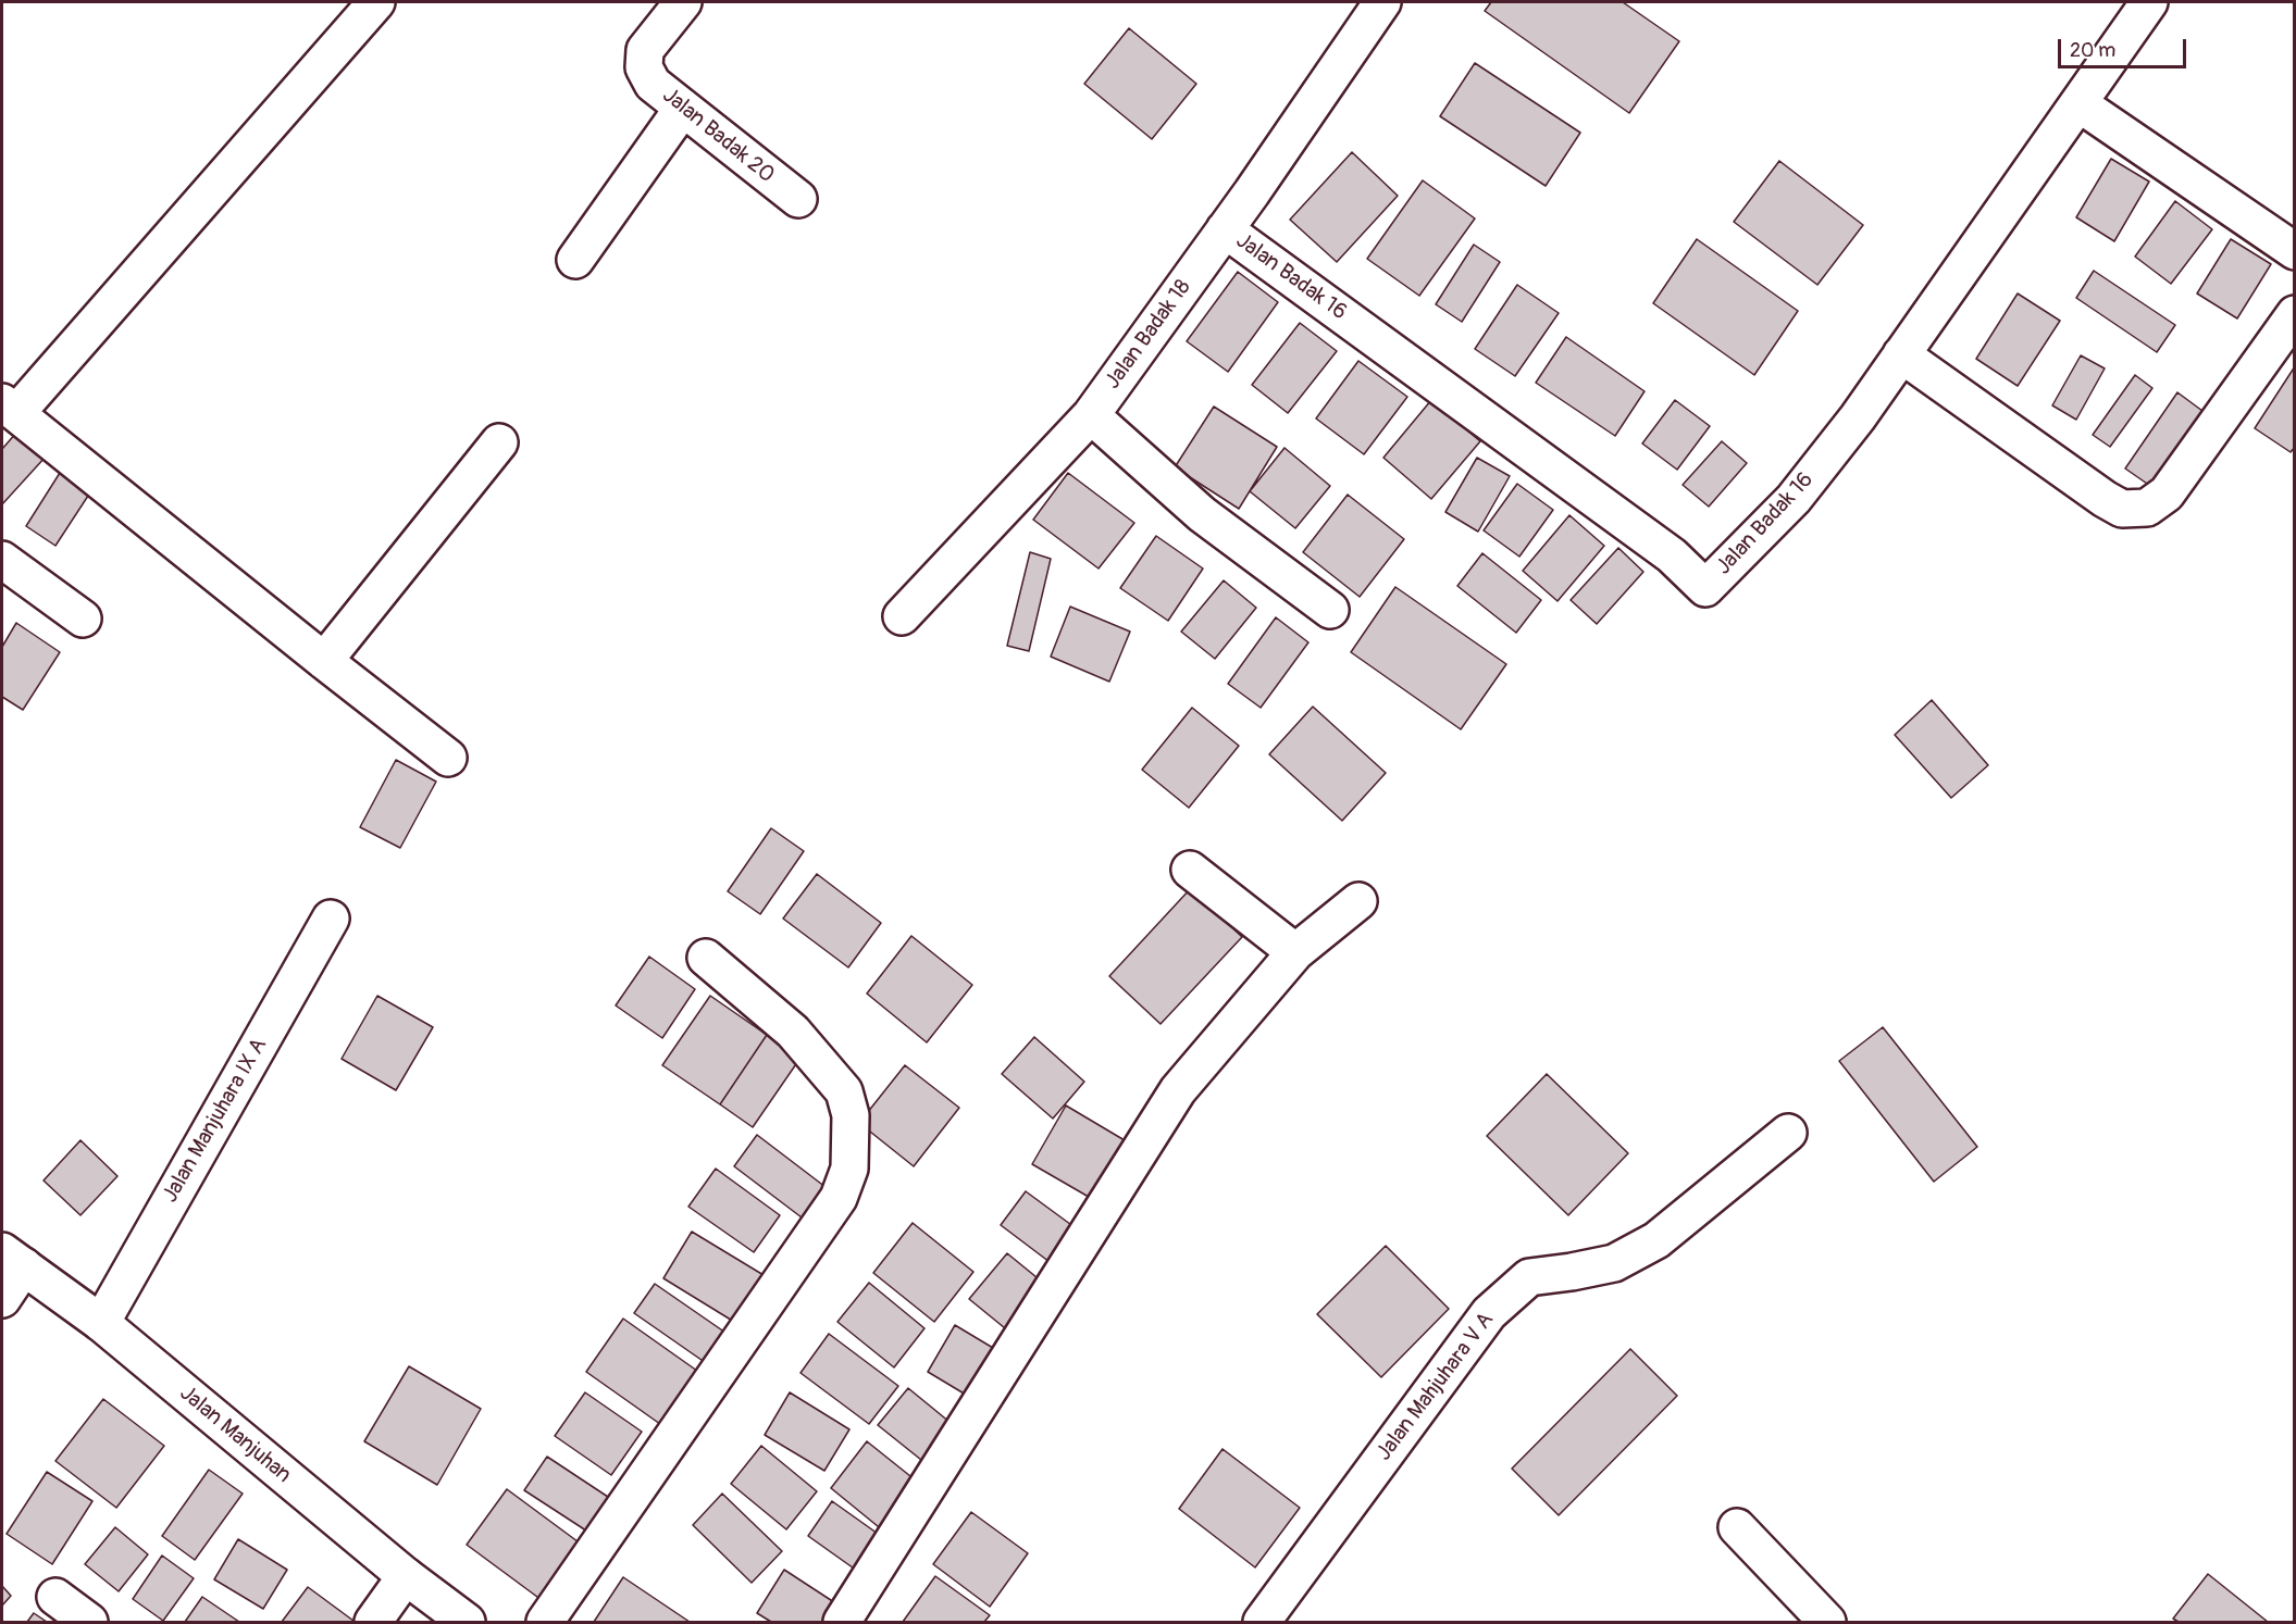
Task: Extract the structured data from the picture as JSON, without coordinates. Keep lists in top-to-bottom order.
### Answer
{
  "streets": {
    "street": [
      "Jalan Badak 20",
      "Jalan Badak 16",
      "Jalan Badak 18",
      "Jalan Manjuhara IX A",
      "Jalan Mahjuhara V A",
      "Jalan Manjuhan"
    ]
  },
  "crossings": [
    ["Jalan Badak 16", "Jalan Badak 18"],
    ["Jalan Manjuhara IX A", "Jalan Manjuhan"]
  ],
  "scale_bar": "20 m"
}
